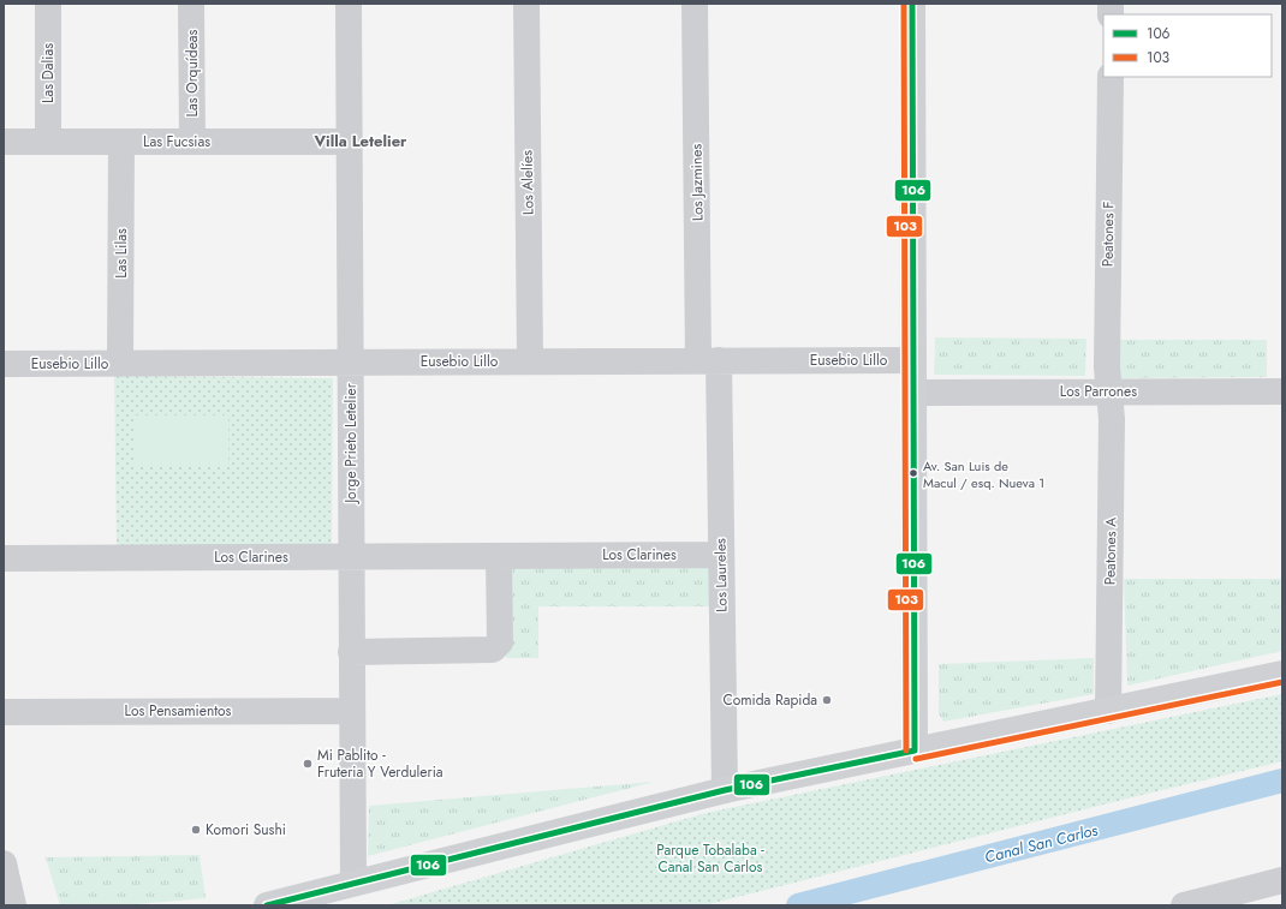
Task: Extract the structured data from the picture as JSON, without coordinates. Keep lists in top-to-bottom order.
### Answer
{
  "streets": {
    "street": [
      "Las Dalias",
      "Las Orquídeas",
      "Las Fucsias",
      "Los Alelíes",
      "Los Jazmines",
      "Peatones F",
      "Las Lilas",
      "Eusebio Lillo",
      "Los Parrones",
      "Jorge Prieto Letelier",
      "Peatones A",
      "Los Clarines",
      "Los Laureles",
      "Los Pensamientos"
    ]
  },
  "crossings": [
    ["Las Dalias", "Las Fucsias"],
    ["Las Orquídeas", "Las Fucsias"],
    ["Las Fucsias", "Las Lilas"],
    ["Las Fucsias", "Jorge Prieto Letelier"],
    ["Los Alelíes", "Eusebio Lillo"],
    ["Los Jazmines", "Eusebio Lillo"],
    ["Los Jazmines", "Los Laureles"],
    ["Peatones F", "Los Parrones"],
    ["Peatones F", "Peatones A"],
    ["Las Lilas", "Eusebio Lillo"],
    ["Eusebio Lillo", "Jorge Prieto Letelier"],
    ["Eusebio Lillo", "Los Laureles"],
    ["Los Parrones", "Peatones A"],
    ["Jorge Prieto Letelier", "Los Clarines"],
    ["Jorge Prieto Letelier", "Los Pensamientos"],
    ["Los Clarines", "Los Laureles"]
  ],
  "districts": ["Villa Letelier"],
  "water": ["Canal San Carlos"],
  "parks": ["Parque Tobalaba - Canal San Carlos"],
  "places": [
    "Av. San Luis de Macul / esq. Nueva 1",
    "Comida Rapida",
    "Mi Pablito - Fruteria Y Verduleria",
    "Komori Sushi"
  ],
  "lines": ["transit line 106", "transit line 103"],
  "legend": ["106", "103"]
}
